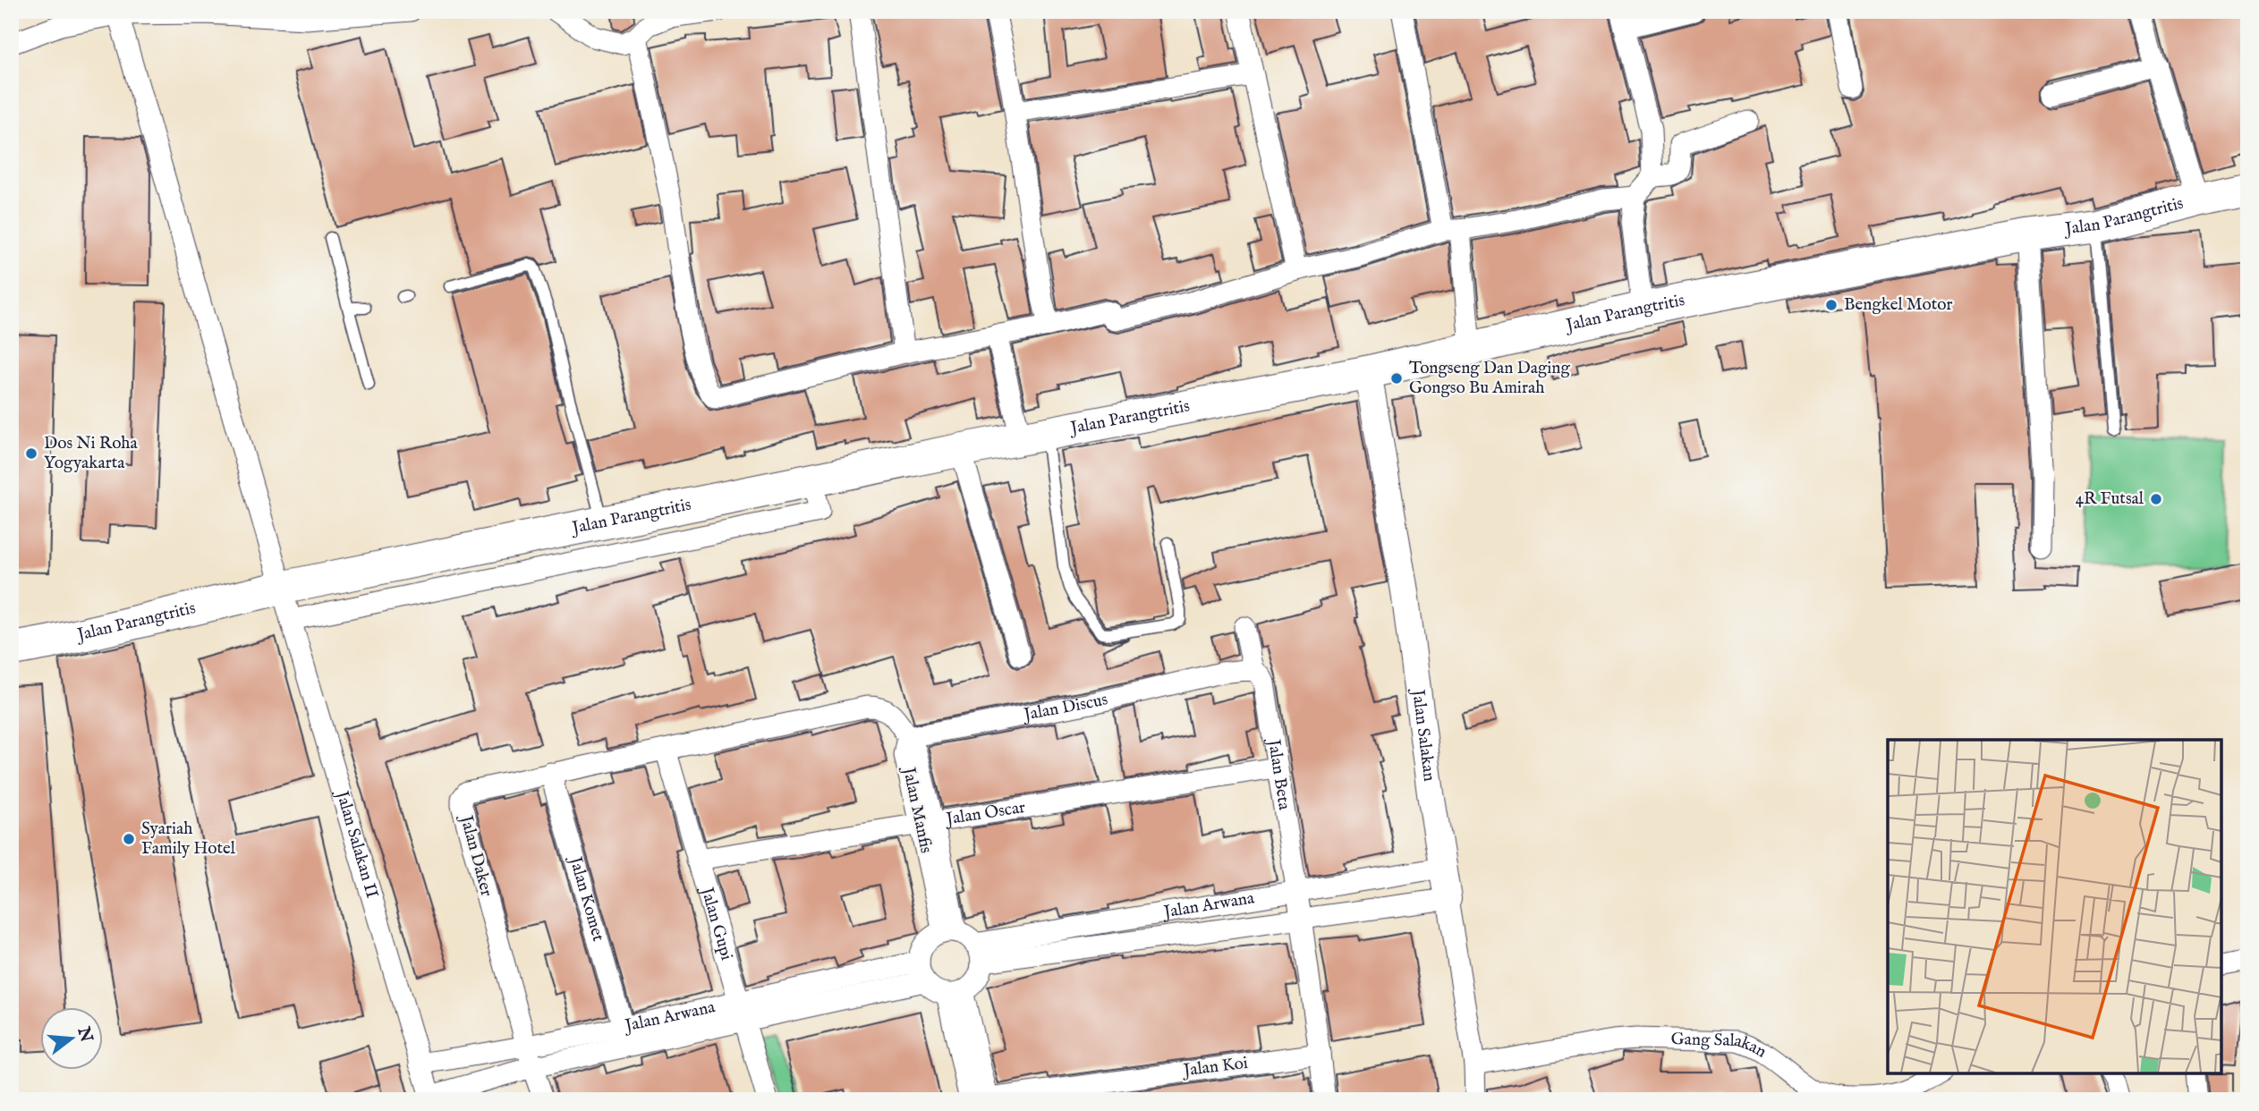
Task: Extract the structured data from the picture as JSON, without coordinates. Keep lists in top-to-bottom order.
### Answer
{
  "streets": {
    "main road": ["Jalan Parangtritis"],
    "street": [
      "Jalan Discus",
      "Jalan Salakan",
      "Jalan Beta",
      "Jalan Manfis",
      "Jalan Oscar",
      "Jalan Salakan II",
      "Jalan Daker",
      "Jalan Komet",
      "Jalan Arwana",
      "Jalan Gupi",
      "Gang Salakan",
      "Jalan Koi"
    ]
  },
  "crossings": [
    ["Jalan Parangtritis", "Jalan Salakan"],
    ["Jalan Parangtritis", "Jalan Salakan II"],
    ["Jalan Discus", "Jalan Beta"],
    ["Jalan Discus", "Jalan Manfis"],
    ["Jalan Salakan", "Jalan Arwana"],
    ["Jalan Salakan", "Gang Salakan"],
    ["Jalan Beta", "Jalan Oscar"],
    ["Jalan Beta", "Jalan Arwana"],
    ["Jalan Manfis", "Jalan Oscar"],
    ["Jalan Manfis", "Jalan Daker"],
    ["Jalan Manfis", "Jalan Arwana"],
    ["Jalan Manfis", "Jalan Gupi"],
    ["Jalan Oscar", "Jalan Gupi"],
    ["Jalan Salakan II", "Jalan Arwana"],
    ["Jalan Daker", "Jalan Komet"],
    ["Jalan Daker", "Jalan Arwana"],
    ["Jalan Daker", "Jalan Gupi"],
    ["Jalan Komet", "Jalan Arwana"],
    ["Jalan Arwana", "Jalan Gupi"]
  ],
  "places": [
    "Bengkel Motor",
    "Tongseng Dan Daging Gongso Bu Amirah",
    "Dos Ni Roha Yogyakarta",
    "4R Futsal",
    "Syariah Family Hotel"
  ],
  "north": "right"
}
